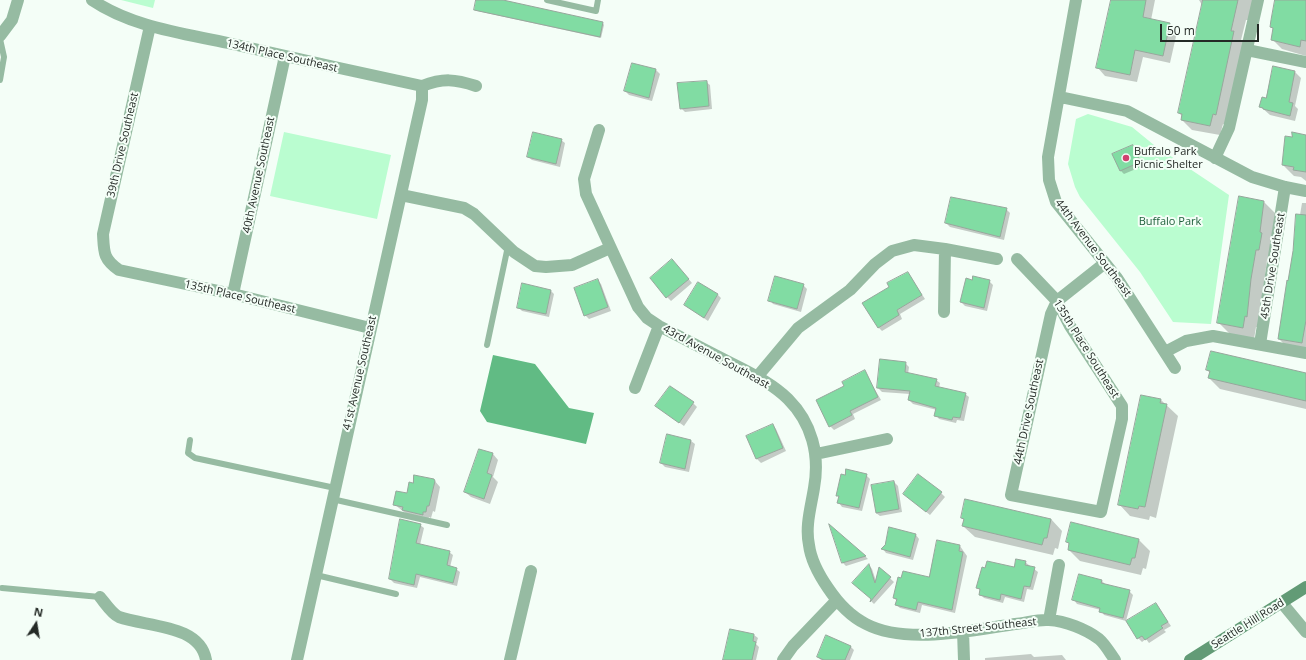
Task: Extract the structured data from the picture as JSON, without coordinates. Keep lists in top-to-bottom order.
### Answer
{
  "streets": {
    "main road": ["Seattle Hill Road"],
    "street": [
      "134th Place Southeast",
      "39th Drive Southeast",
      "40th Avenue Southeast",
      "44th Avenue Southeast",
      "45th Drive Southeast",
      "135th Place Southeast",
      "43rd Avenue Southeast",
      "41st Avenue Southeast",
      "44th Drive Southeast",
      "137th Street Southeast"
    ]
  },
  "crossings": [
    ["134th Place Southeast", "39th Drive Southeast"],
    ["134th Place Southeast", "40th Avenue Southeast"],
    ["134th Place Southeast", "41st Avenue Southeast"],
    ["39th Drive Southeast", "135th Place Southeast"],
    ["40th Avenue Southeast", "135th Place Southeast"],
    ["135th Place Southeast", "41st Avenue Southeast"],
    ["135th Place Southeast", "44th Drive Southeast"],
    ["43rd Avenue Southeast", "137th Street Southeast"]
  ],
  "parks": ["Buffalo Park"],
  "places": ["Buffalo Park Picnic Shelter"],
  "scale_bar": "50 m",
  "north": "top"
}
